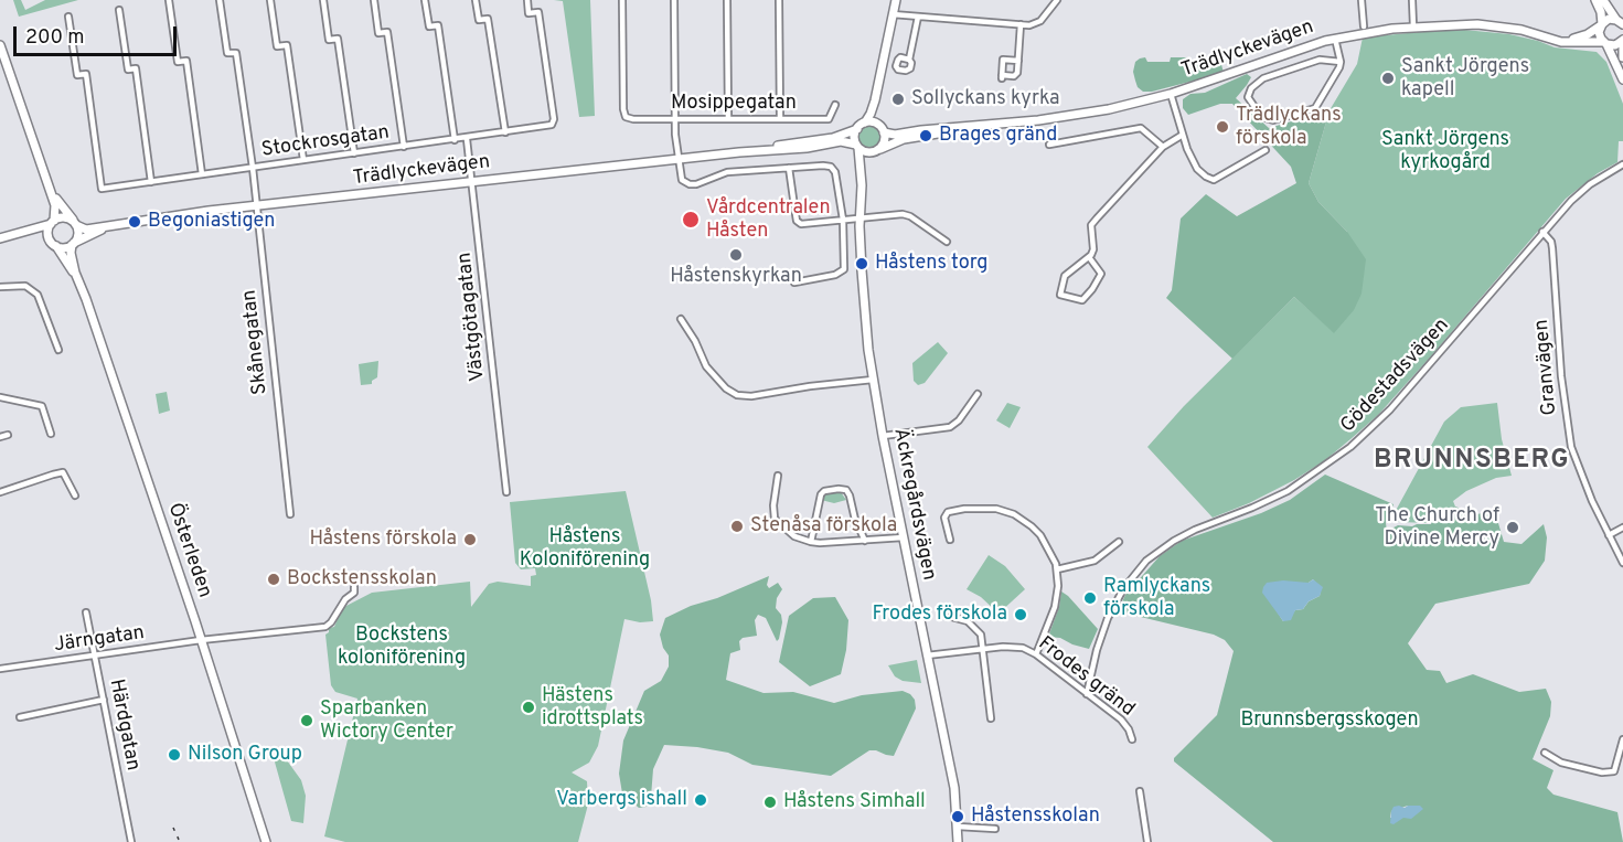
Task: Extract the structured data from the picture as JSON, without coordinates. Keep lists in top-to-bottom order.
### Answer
{
  "streets": {
    "street": [
      "Trädlyckevägen",
      "Mosippegatan",
      "Stockrosgatan",
      "Västgötagatan",
      "Skånegatan",
      "Granvägen",
      "Gödestadsvägen",
      "Äckregårdsvägen",
      "Österleden",
      "Järngatan",
      "Frodes gränd",
      "Härdgatan"
    ]
  },
  "crossings": [
    ["Trädlyckevägen", "Västgötagatan"],
    ["Trädlyckevägen", "Skånegatan"],
    ["Trädlyckevägen", "Äckregårdsvägen"],
    ["Trädlyckevägen", "Österleden"],
    ["Stockrosgatan", "Västgötagatan"],
    ["Stockrosgatan", "Skånegatan"],
    ["Granvägen", "Gödestadsvägen"],
    ["Gödestadsvägen", "Frodes gränd"],
    ["Äckregårdsvägen", "Frodes gränd"],
    ["Österleden", "Järngatan"],
    ["Järngatan", "Härdgatan"]
  ],
  "districts": ["BRUNNSBERG"],
  "parks": [
    "Sankt Jörgens kyrkogård",
    "Håstens Koloniförening",
    "Bockstens koloniförening",
    "Brunnsbergsskogen"
  ],
  "places": [
    "Sankt Jörgens kapell",
    "Sollyckans kyrka",
    "Trädlyckans förskola",
    "Brages gränd",
    "Vårdcentralen Håsten",
    "Begoniastigen",
    "Håstenskyrkan",
    "Håstens torg",
    "Stenåsa förskola",
    "The Church of Divine Mercy",
    "Håstens förskola",
    "Bockstensskolan",
    "Ramlyckans förskola",
    "Frodes förskola",
    "Hästens idrottsplats",
    "Sparbanken Wictory Center",
    "Nilson Group",
    "Varbergs ishall",
    "Håstens Simhall",
    "Håstensskolan"
  ],
  "scale_bar": "200 m"
}
